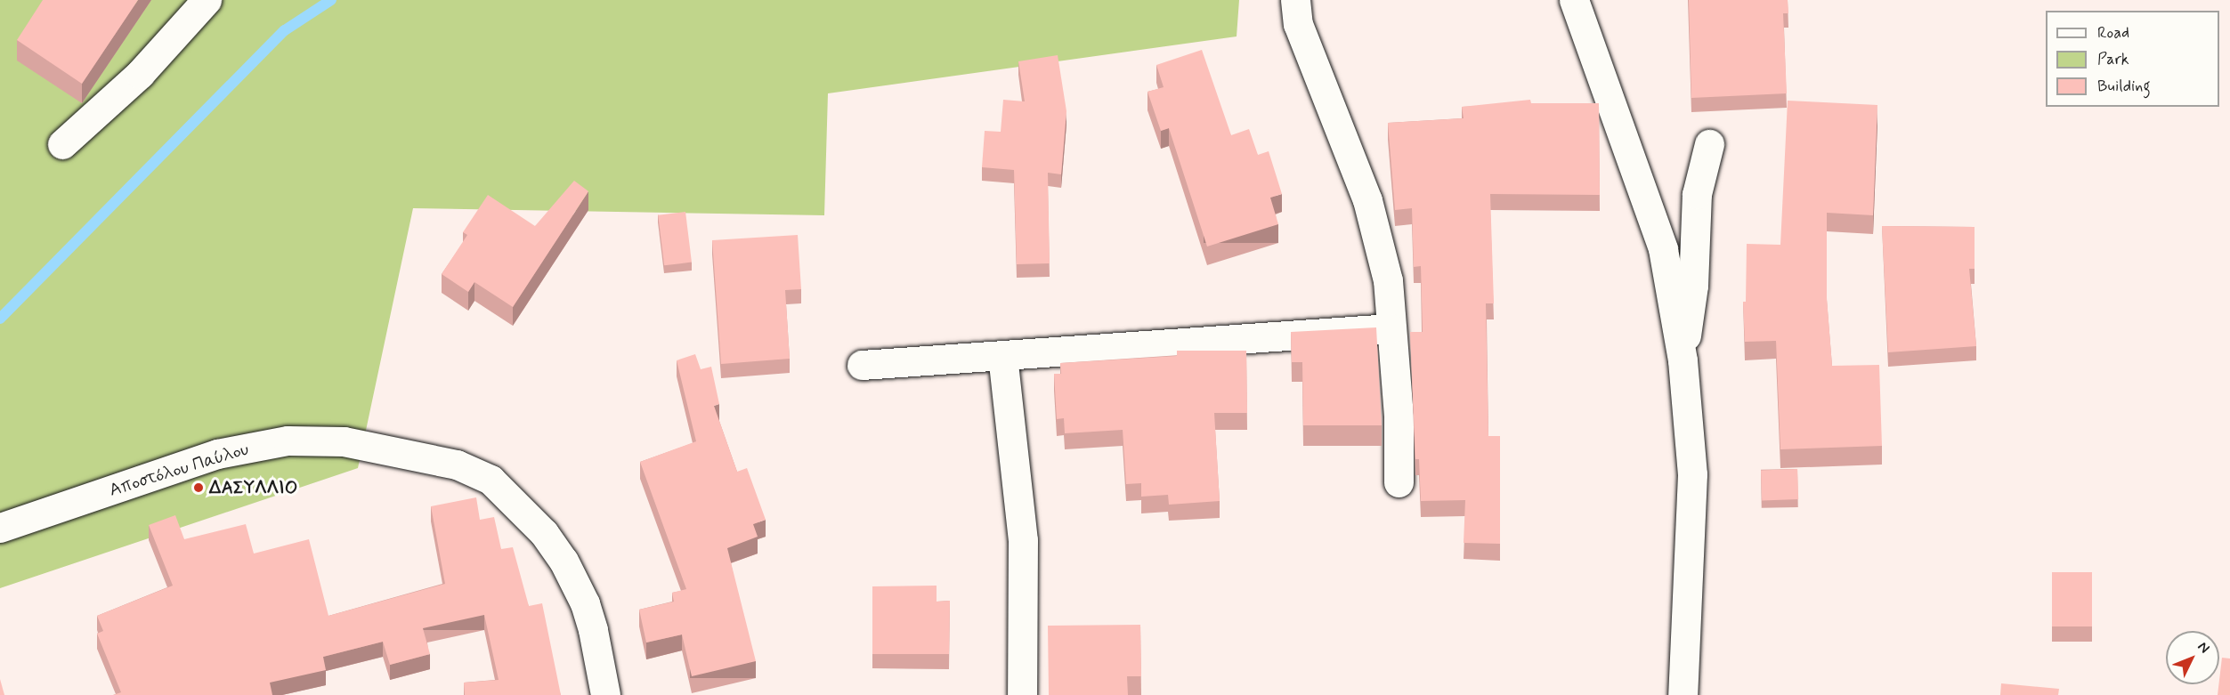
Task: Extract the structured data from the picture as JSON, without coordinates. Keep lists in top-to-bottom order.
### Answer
{
  "streets": {
    "street": ["Αποστόλου Παύλου"]
  },
  "places": ["ΔΑΣΥΛΛΙΟ"],
  "legend": ["Road", "Park", "Building"],
  "north": "top right"
}
